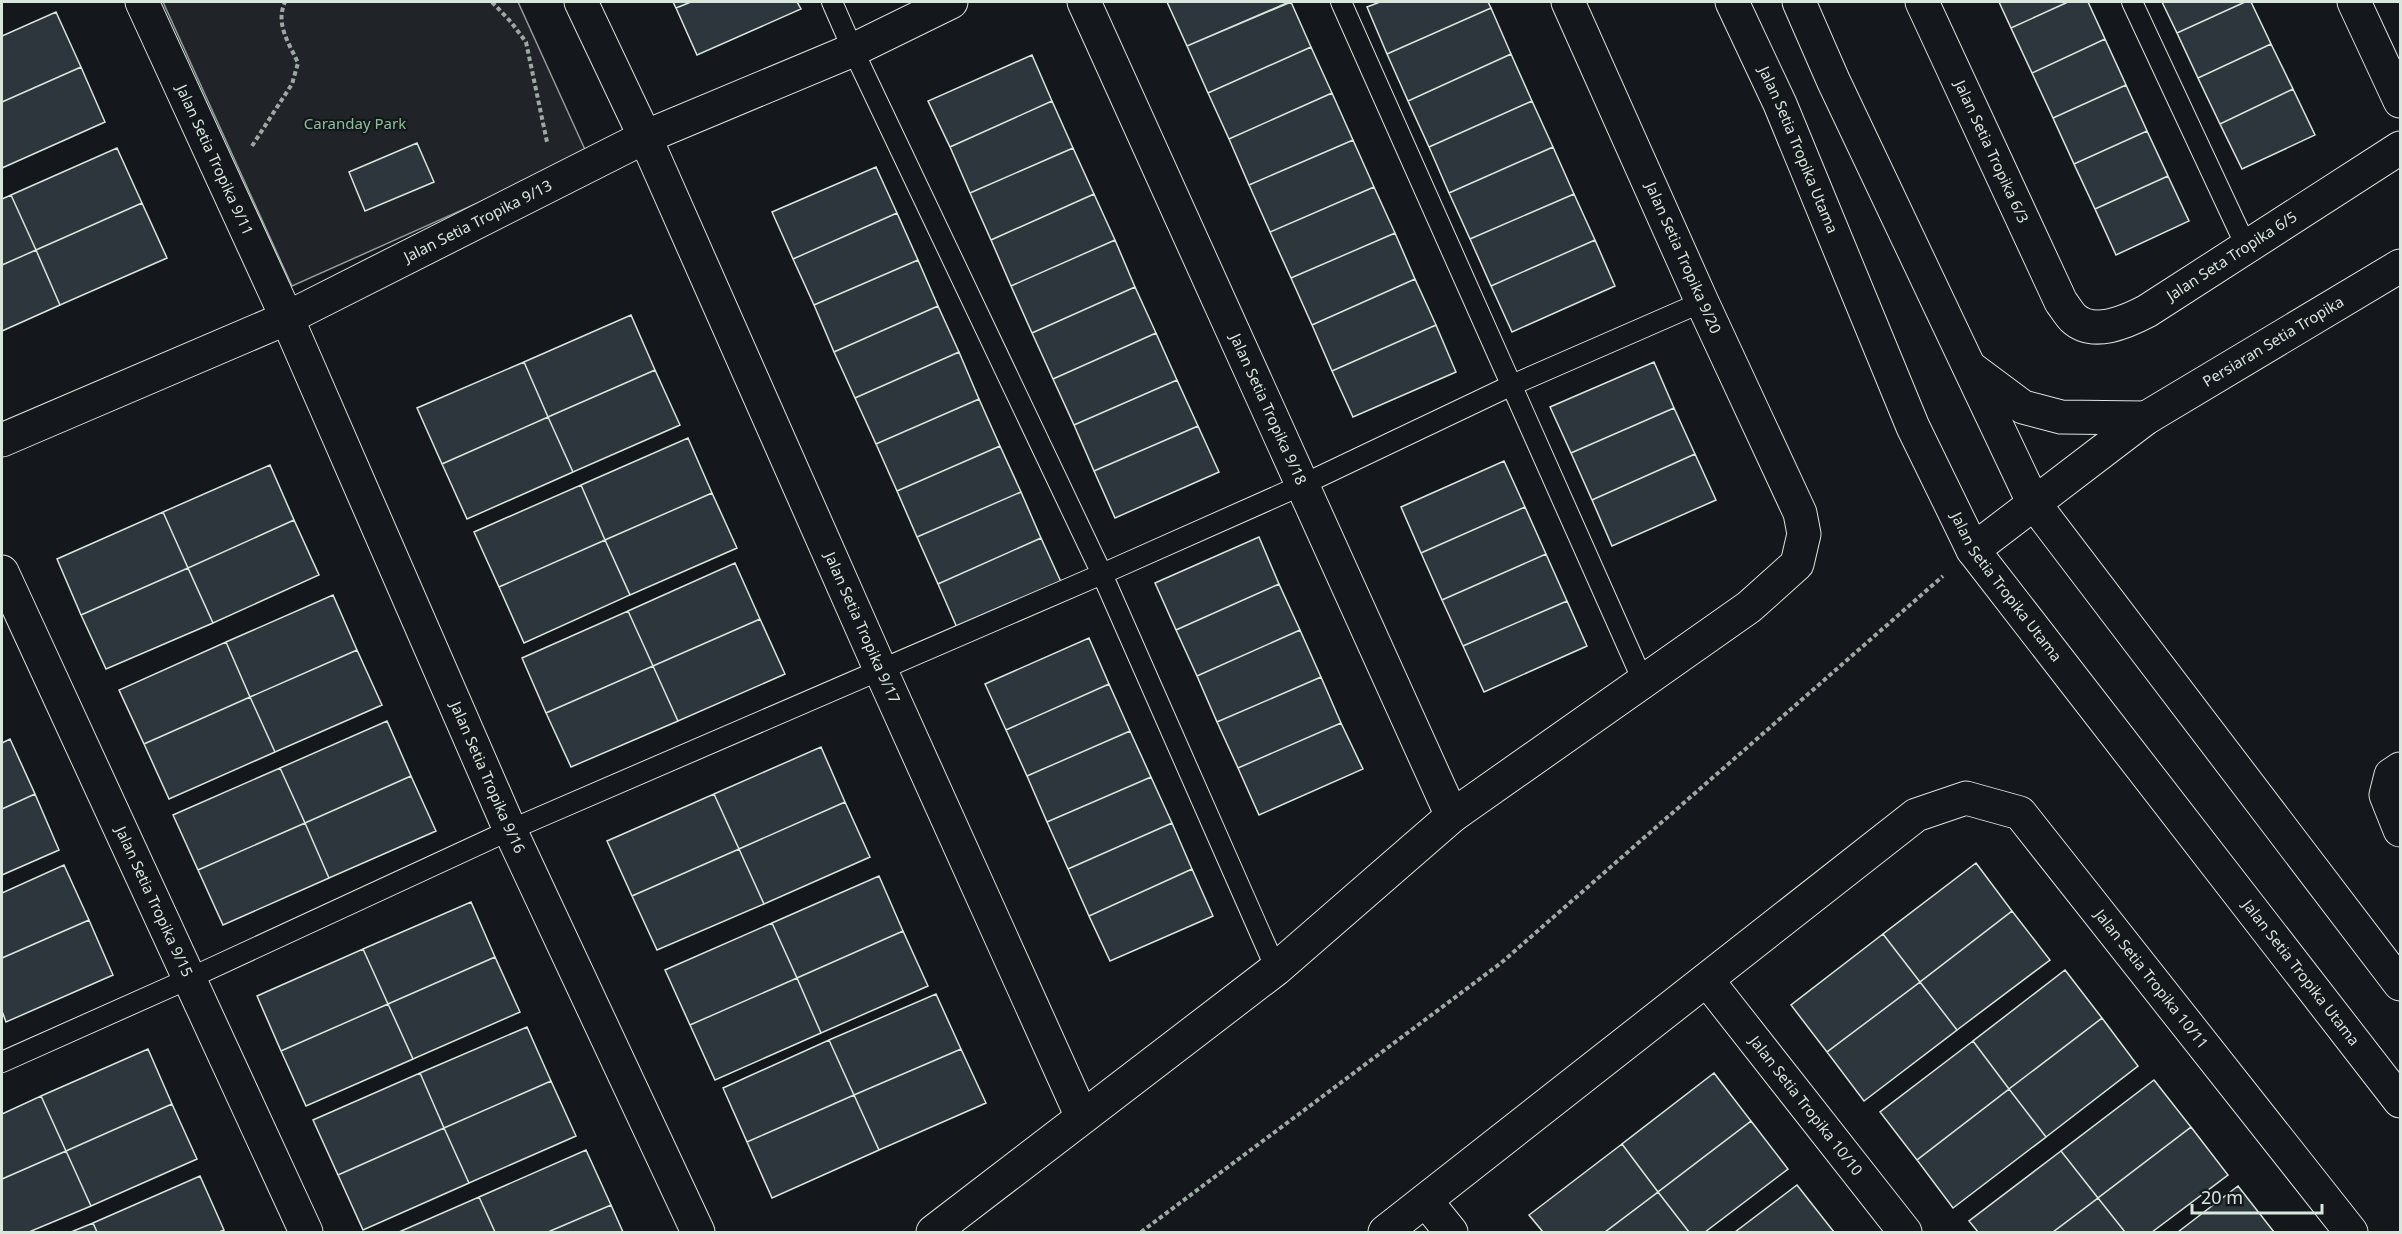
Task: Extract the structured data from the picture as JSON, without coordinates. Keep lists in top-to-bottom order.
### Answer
{
  "streets": {
    "street": [
      "Jalan Setia Tropika Utama",
      "Jalan Setia Tropika 6/3",
      "Jalan Setia Tropika 9/11",
      "Jalan Setia Tropika 9/13",
      "Jalan Seta Tropika 6/5",
      "Jalan Setia Tropika 9/20",
      "Persiaran Setia Tropika",
      "Jalan Setia Tropika 9/18",
      "Jalan Setia Tropika 9/17",
      "Jalan Setia Tropika 9/16",
      "Jalan Setia Tropika 9/15",
      "Jalan Setia Tropika 10/11",
      "Jalan Setia Tropika 10/10"
    ]
  },
  "crossings": [
    ["Jalan Setia Tropika Utama", "Persiaran Setia Tropika"],
    ["Jalan Setia Tropika 6/3", "Jalan Seta Tropika 6/5"],
    ["Jalan Setia Tropika 9/11", "Jalan Setia Tropika 9/13"],
    ["Jalan Setia Tropika 9/11", "Jalan Setia Tropika 9/16"],
    ["Jalan Setia Tropika 9/13", "Jalan Setia Tropika 9/17"],
    ["Jalan Setia Tropika 9/13", "Jalan Setia Tropika 9/16"],
    ["Jalan Setia Tropika 10/11", "Jalan Setia Tropika 10/10"]
  ],
  "parks": ["Caranday Park"],
  "scale_bar": "20 m"
}
